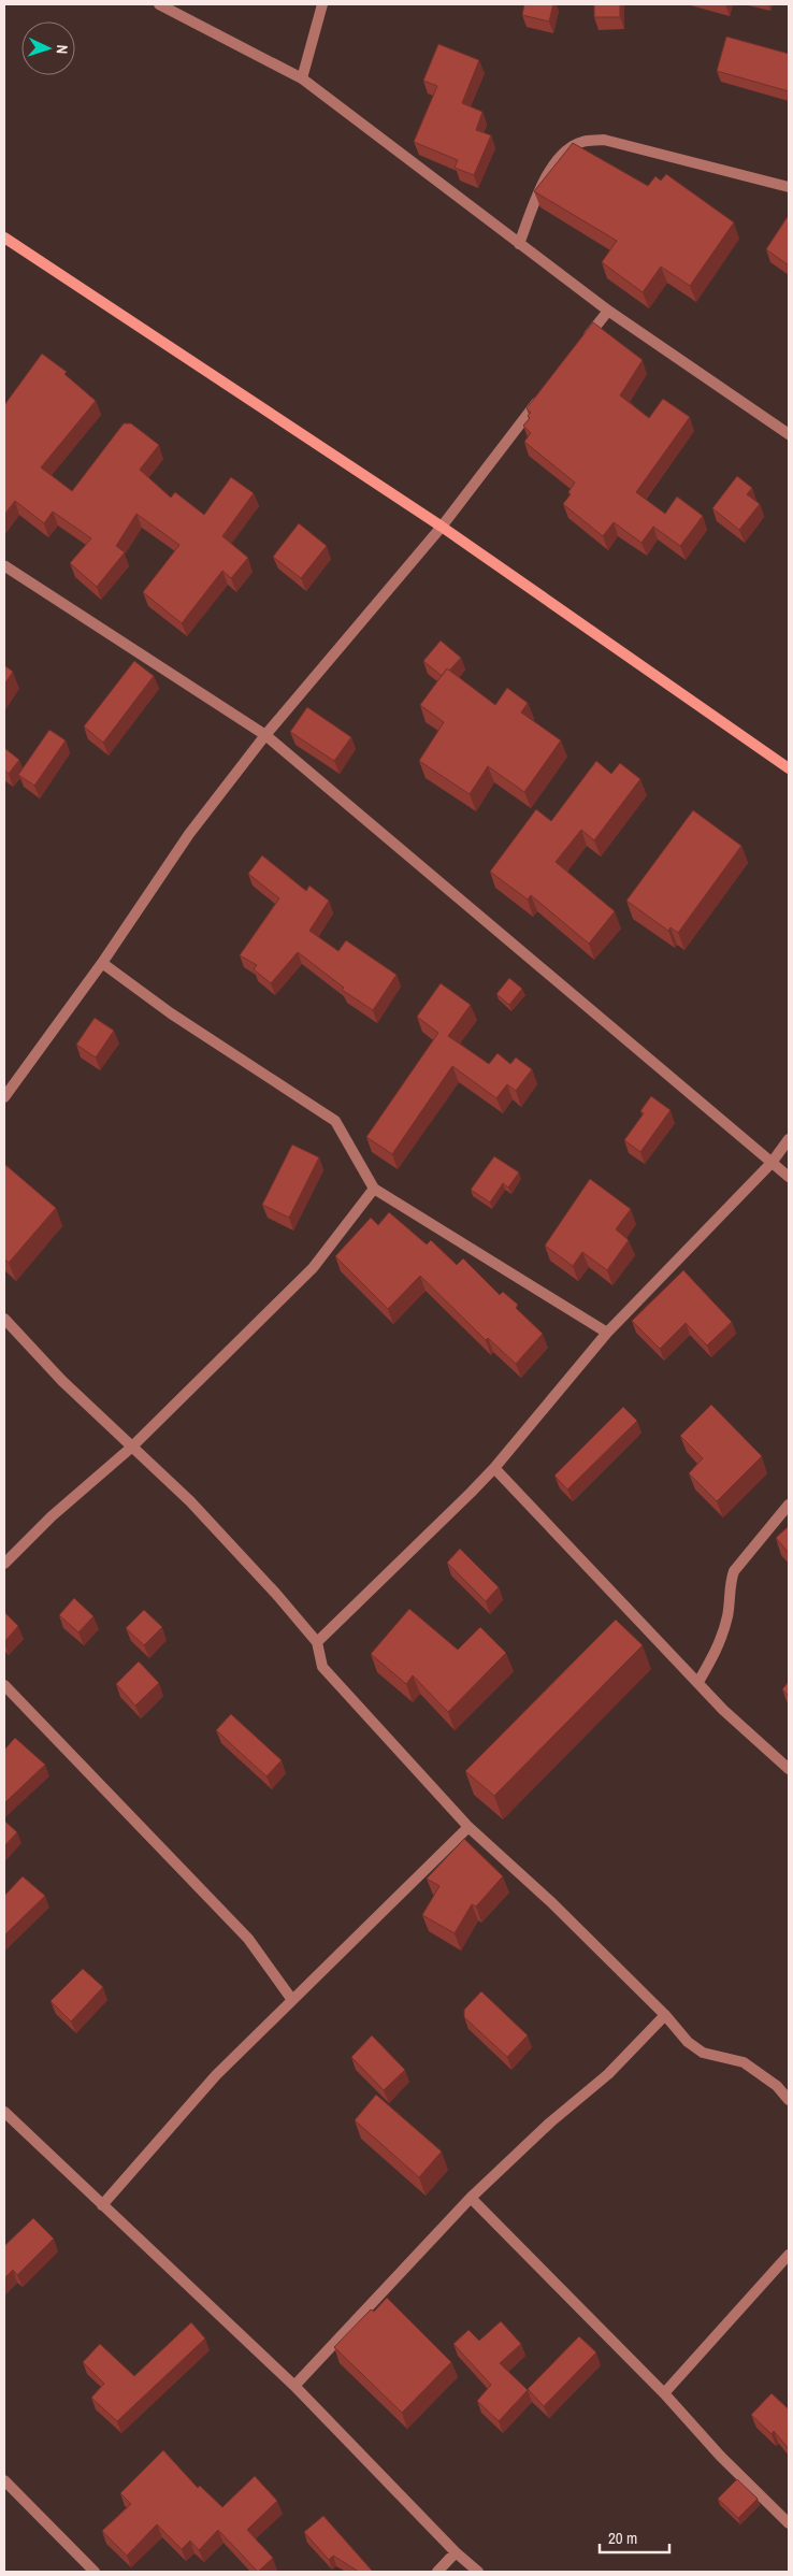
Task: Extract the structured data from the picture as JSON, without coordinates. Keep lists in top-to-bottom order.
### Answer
{
  "scale_bar": "20 m",
  "north": "right"
}
